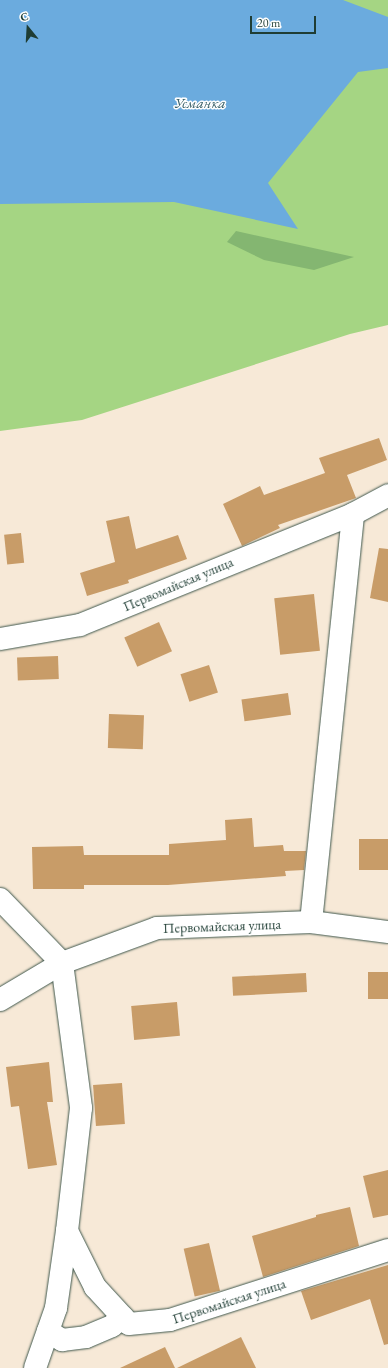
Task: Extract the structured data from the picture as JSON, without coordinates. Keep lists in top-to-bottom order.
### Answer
{
  "streets": {
    "street": ["Первомайская улица"]
  },
  "water": ["Усманка"],
  "scale_bar": "20 m",
  "north": "top"
}
